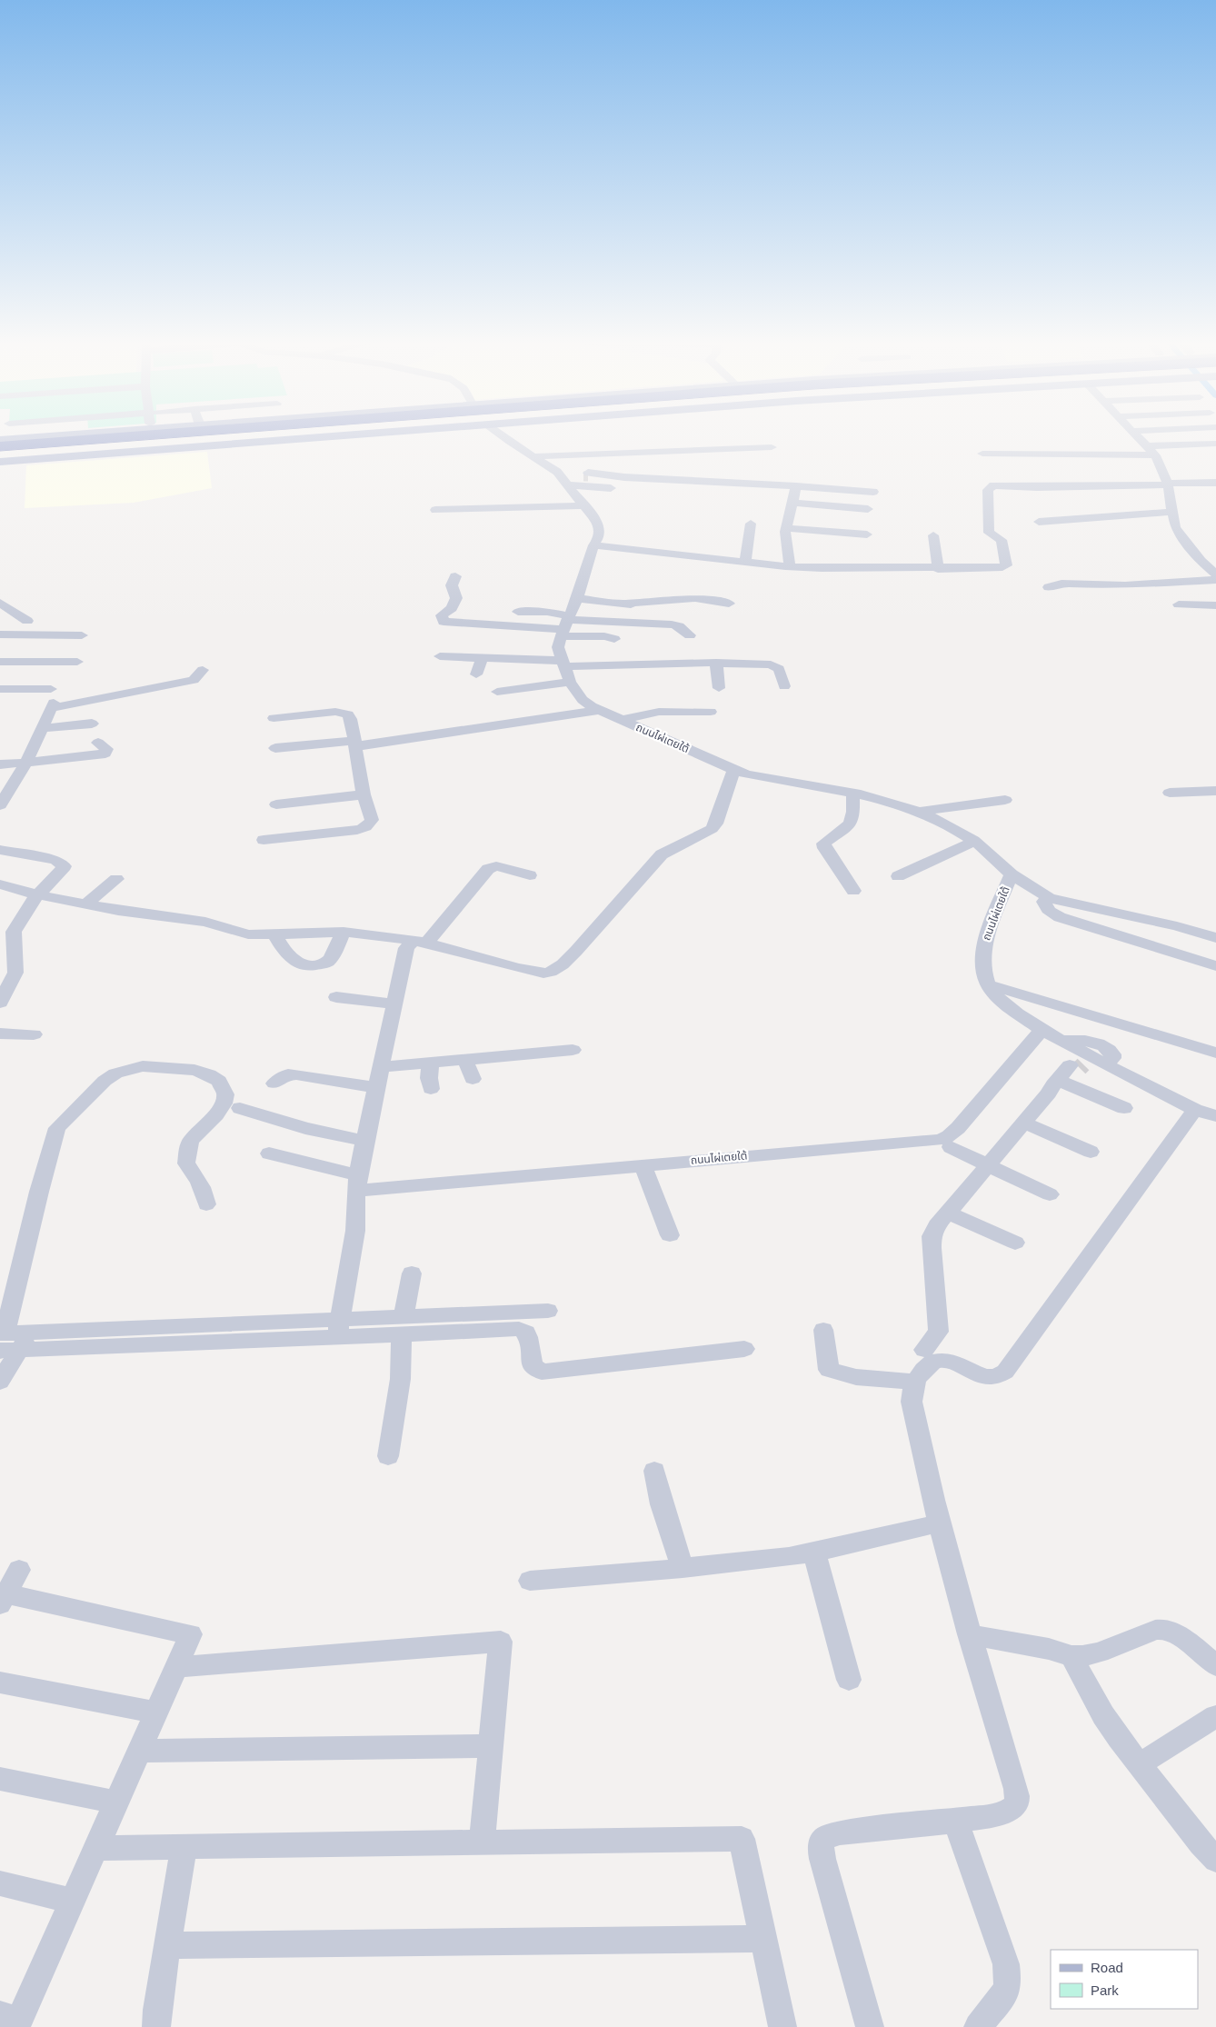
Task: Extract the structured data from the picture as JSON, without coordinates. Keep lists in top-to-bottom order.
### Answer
{
  "streets": {
    "street": ["ถนนไผ่เตยใต้"]
  },
  "legend": ["Road", "Park"]
}
